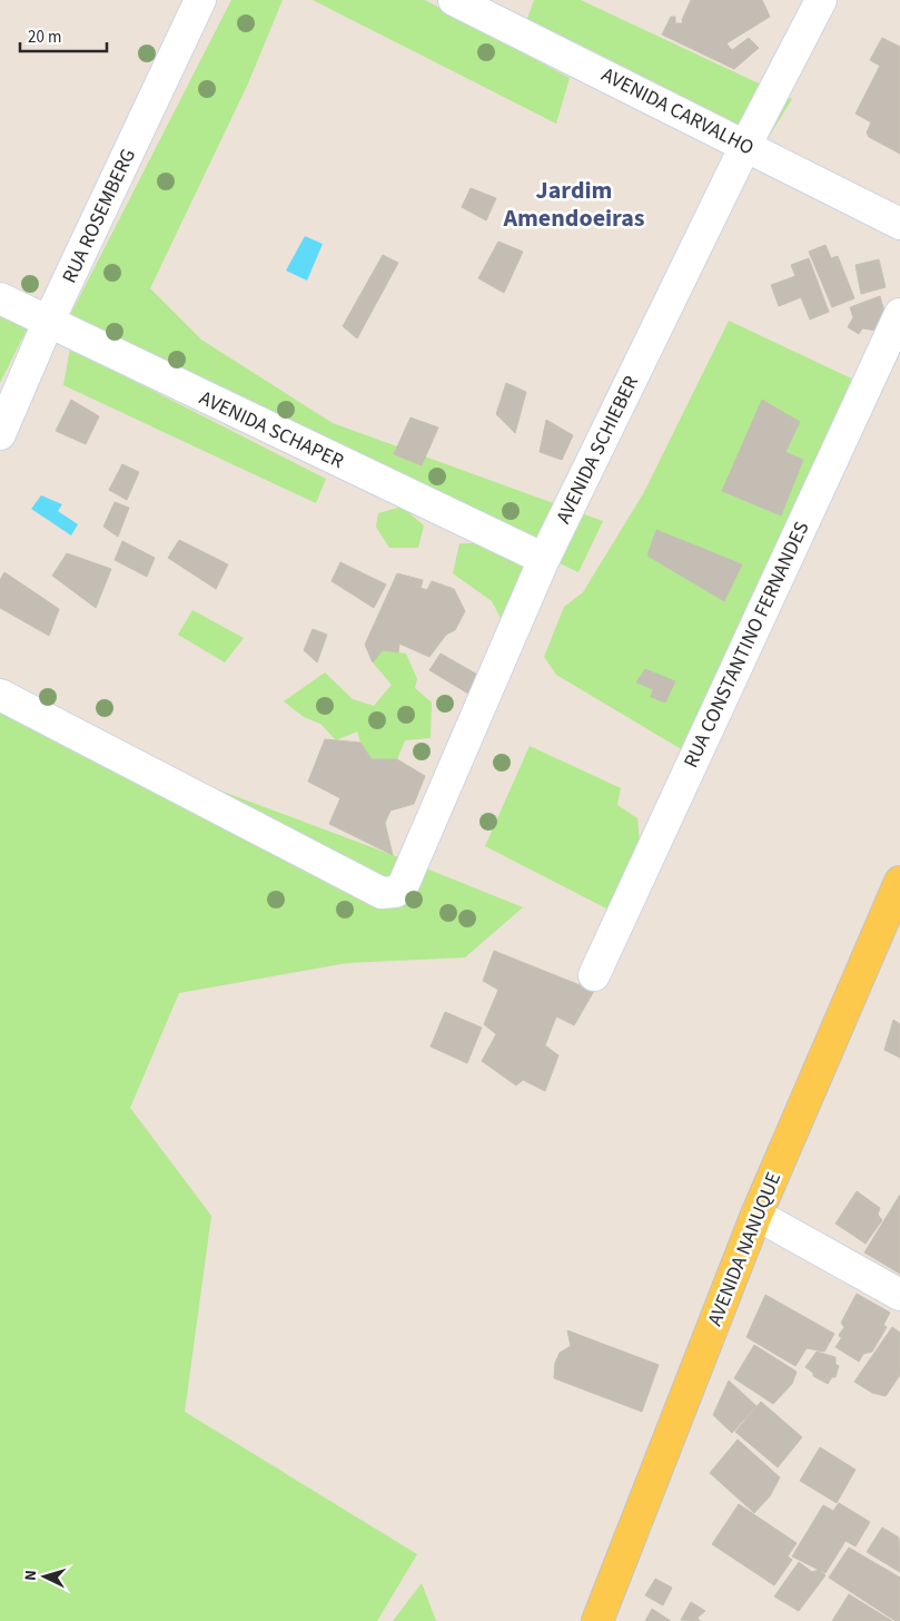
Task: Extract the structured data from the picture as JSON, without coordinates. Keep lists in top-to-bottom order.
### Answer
{
  "streets": {
    "main road": ["AVENIDA NANUQUE"],
    "street": [
      "AVENIDA CARVALHO",
      "RUA ROSEMBERG",
      "AVENIDA SCHAPER",
      "AVENIDA SCHIEBER",
      "RUA CONSTANTINO FERNANDES"
    ]
  },
  "crossings": [
    ["AVENIDA CARVALHO", "AVENIDA SCHIEBER"],
    ["RUA ROSEMBERG", "AVENIDA SCHAPER"],
    ["AVENIDA SCHAPER", "AVENIDA SCHIEBER"]
  ],
  "districts": ["Jardim Amendoeiras"],
  "scale_bar": "20 m",
  "north": "left"
}
